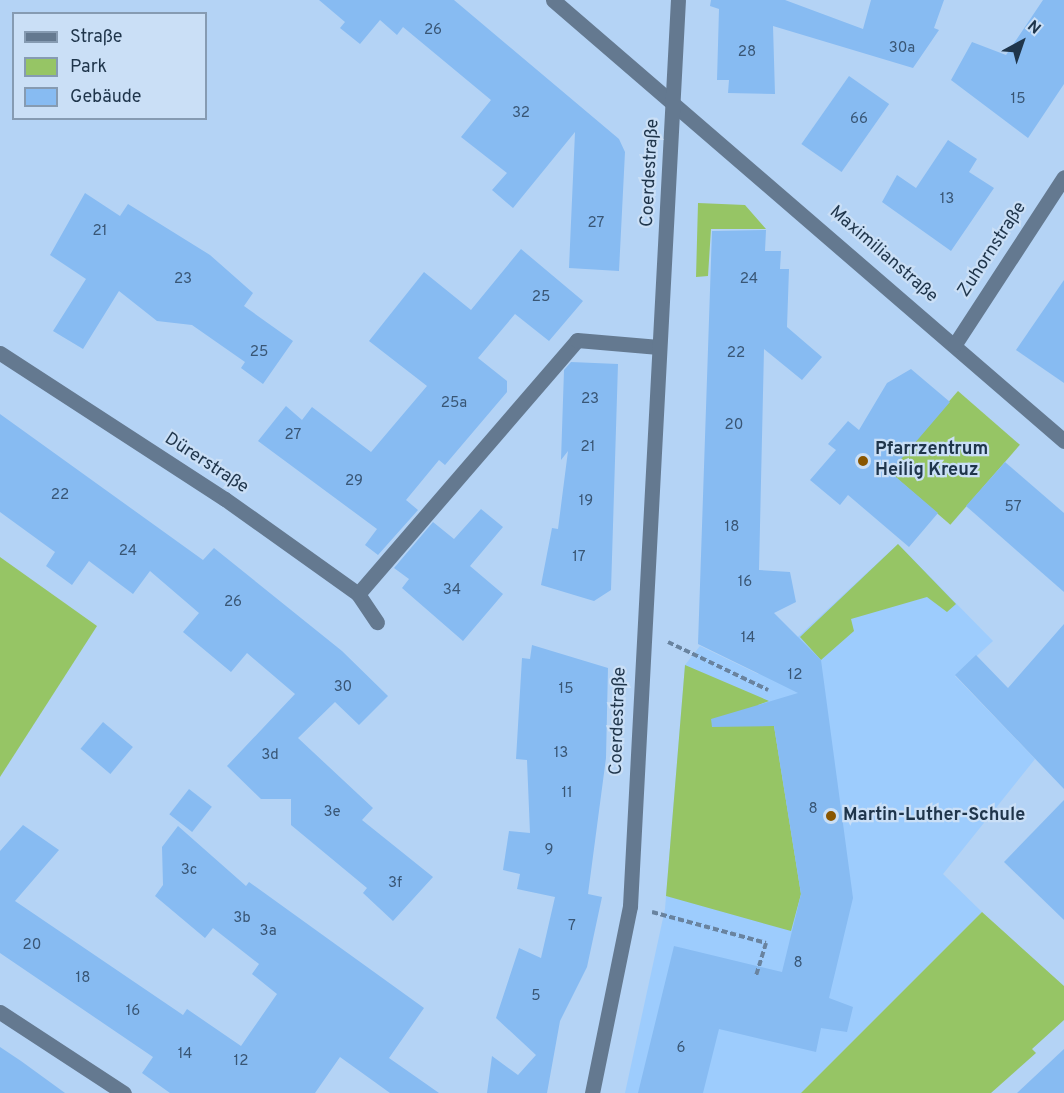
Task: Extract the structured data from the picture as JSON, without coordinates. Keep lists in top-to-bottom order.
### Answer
{
  "streets": {
    "street": [
      "Coerdestraße",
      "Zuhornstraße",
      "Maximilianstraße",
      "Dürerstraße"
    ]
  },
  "crossings": [
    ["Coerdestraße", "Maximilianstraße"],
    ["Zuhornstraße", "Maximilianstraße"]
  ],
  "places": ["Pfarrzentrum Heilig Kreuz", "Martin-Luther-Schule"],
  "house_numbers": [
    "26",
    "30a",
    "28",
    "15",
    "32",
    "66",
    "13",
    "27",
    "21",
    "23",
    "24",
    "25",
    "25",
    "22",
    "23",
    "25a",
    "20",
    "27",
    "21",
    "29",
    "22",
    "19",
    "57",
    "18",
    "24",
    "17",
    "16",
    "34",
    "26",
    "14",
    "12",
    "30",
    "15",
    "13",
    "3d",
    "11",
    "8",
    "3e",
    "9",
    "3c",
    "3f",
    "3b",
    "7",
    "3a",
    "20",
    "8",
    "18",
    "5",
    "16",
    "6",
    "14",
    "12"
  ],
  "legend": ["Straße", "Park", "Gebäude"],
  "north": "top right"
}
